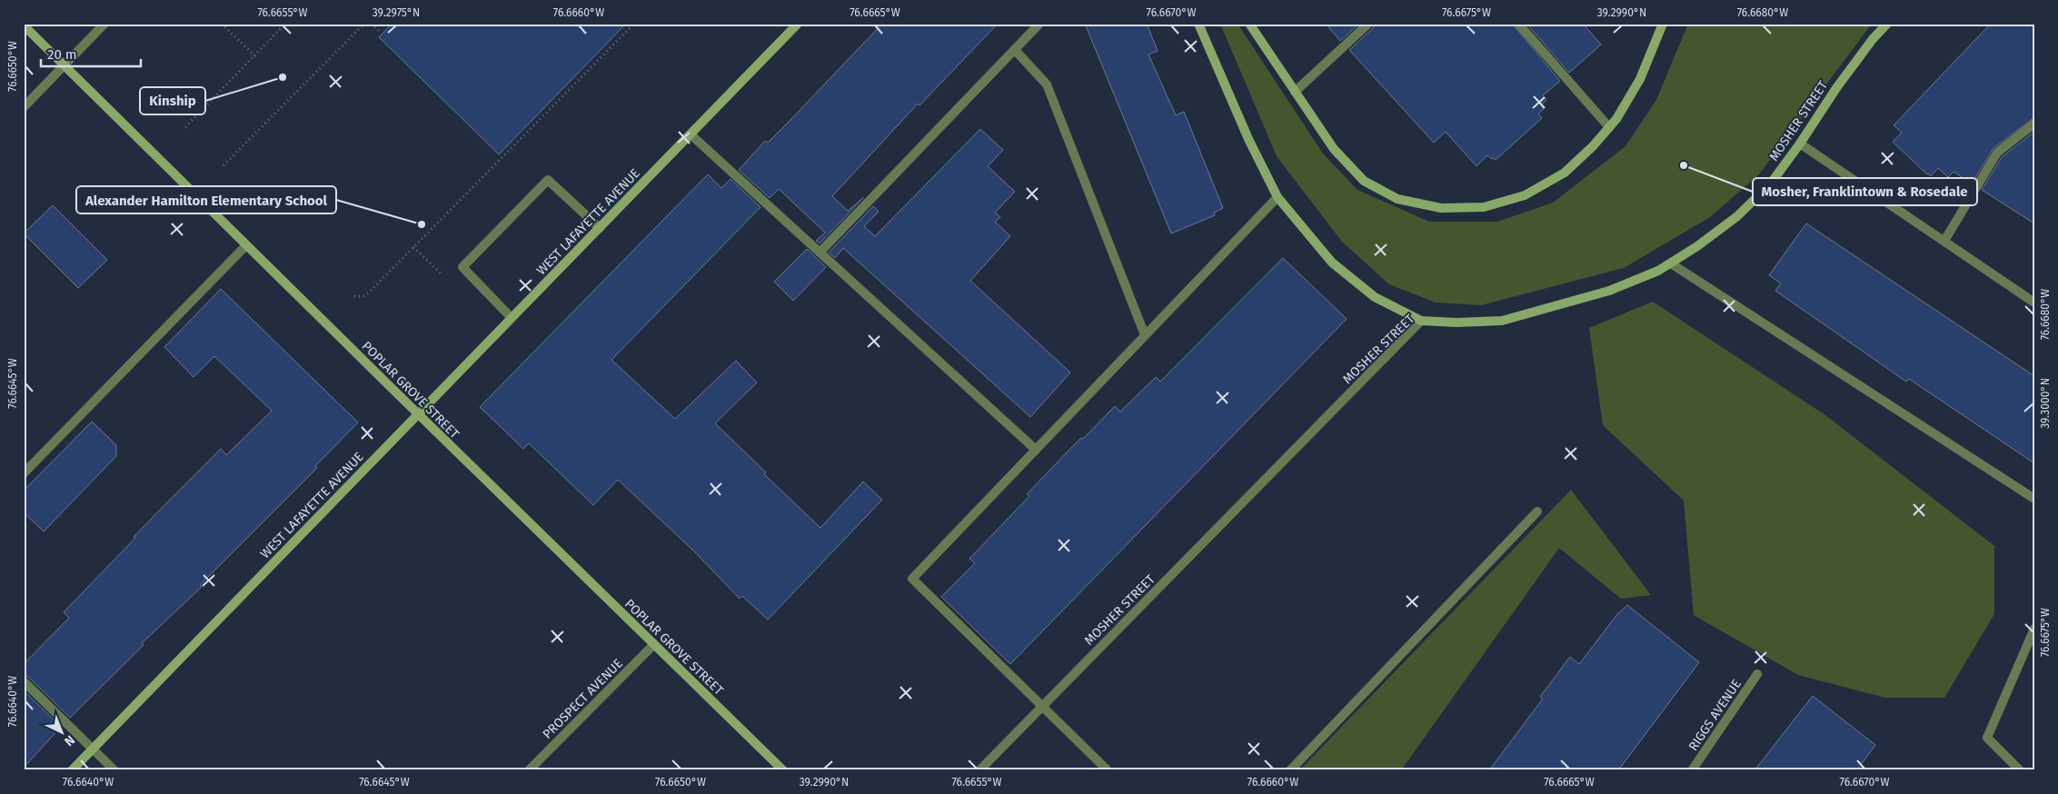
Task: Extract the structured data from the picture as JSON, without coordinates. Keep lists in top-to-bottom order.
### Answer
{
  "streets": {
    "street": [
      "MOSHER STREET",
      "WEST LAFAYETTE AVENUE",
      "POPLAR GROVE STREET",
      "PROSPECT AVENUE",
      "RIGGS AVENUE"
    ]
  },
  "crossings": [
    ["WEST LAFAYETTE AVENUE", "POPLAR GROVE STREET"],
    ["POPLAR GROVE STREET", "PROSPECT AVENUE"]
  ],
  "places": ["Kinship", "Mosher, Franklintown & Rosedale", "Alexander Hamilton Elementary School"],
  "scale_bar": "20 m",
  "north": "bottom right",
  "coordinates": [
    "76.6655°W",
    "39.2975°N",
    "76.6660°W",
    "76.6665°W",
    "76.6670°W",
    "76.6675°W",
    "39.2990°N",
    "76.6680°W",
    "76.6650°W",
    "76.6645°W",
    "39.3000°N",
    "76.6640°W"
  ]
}
